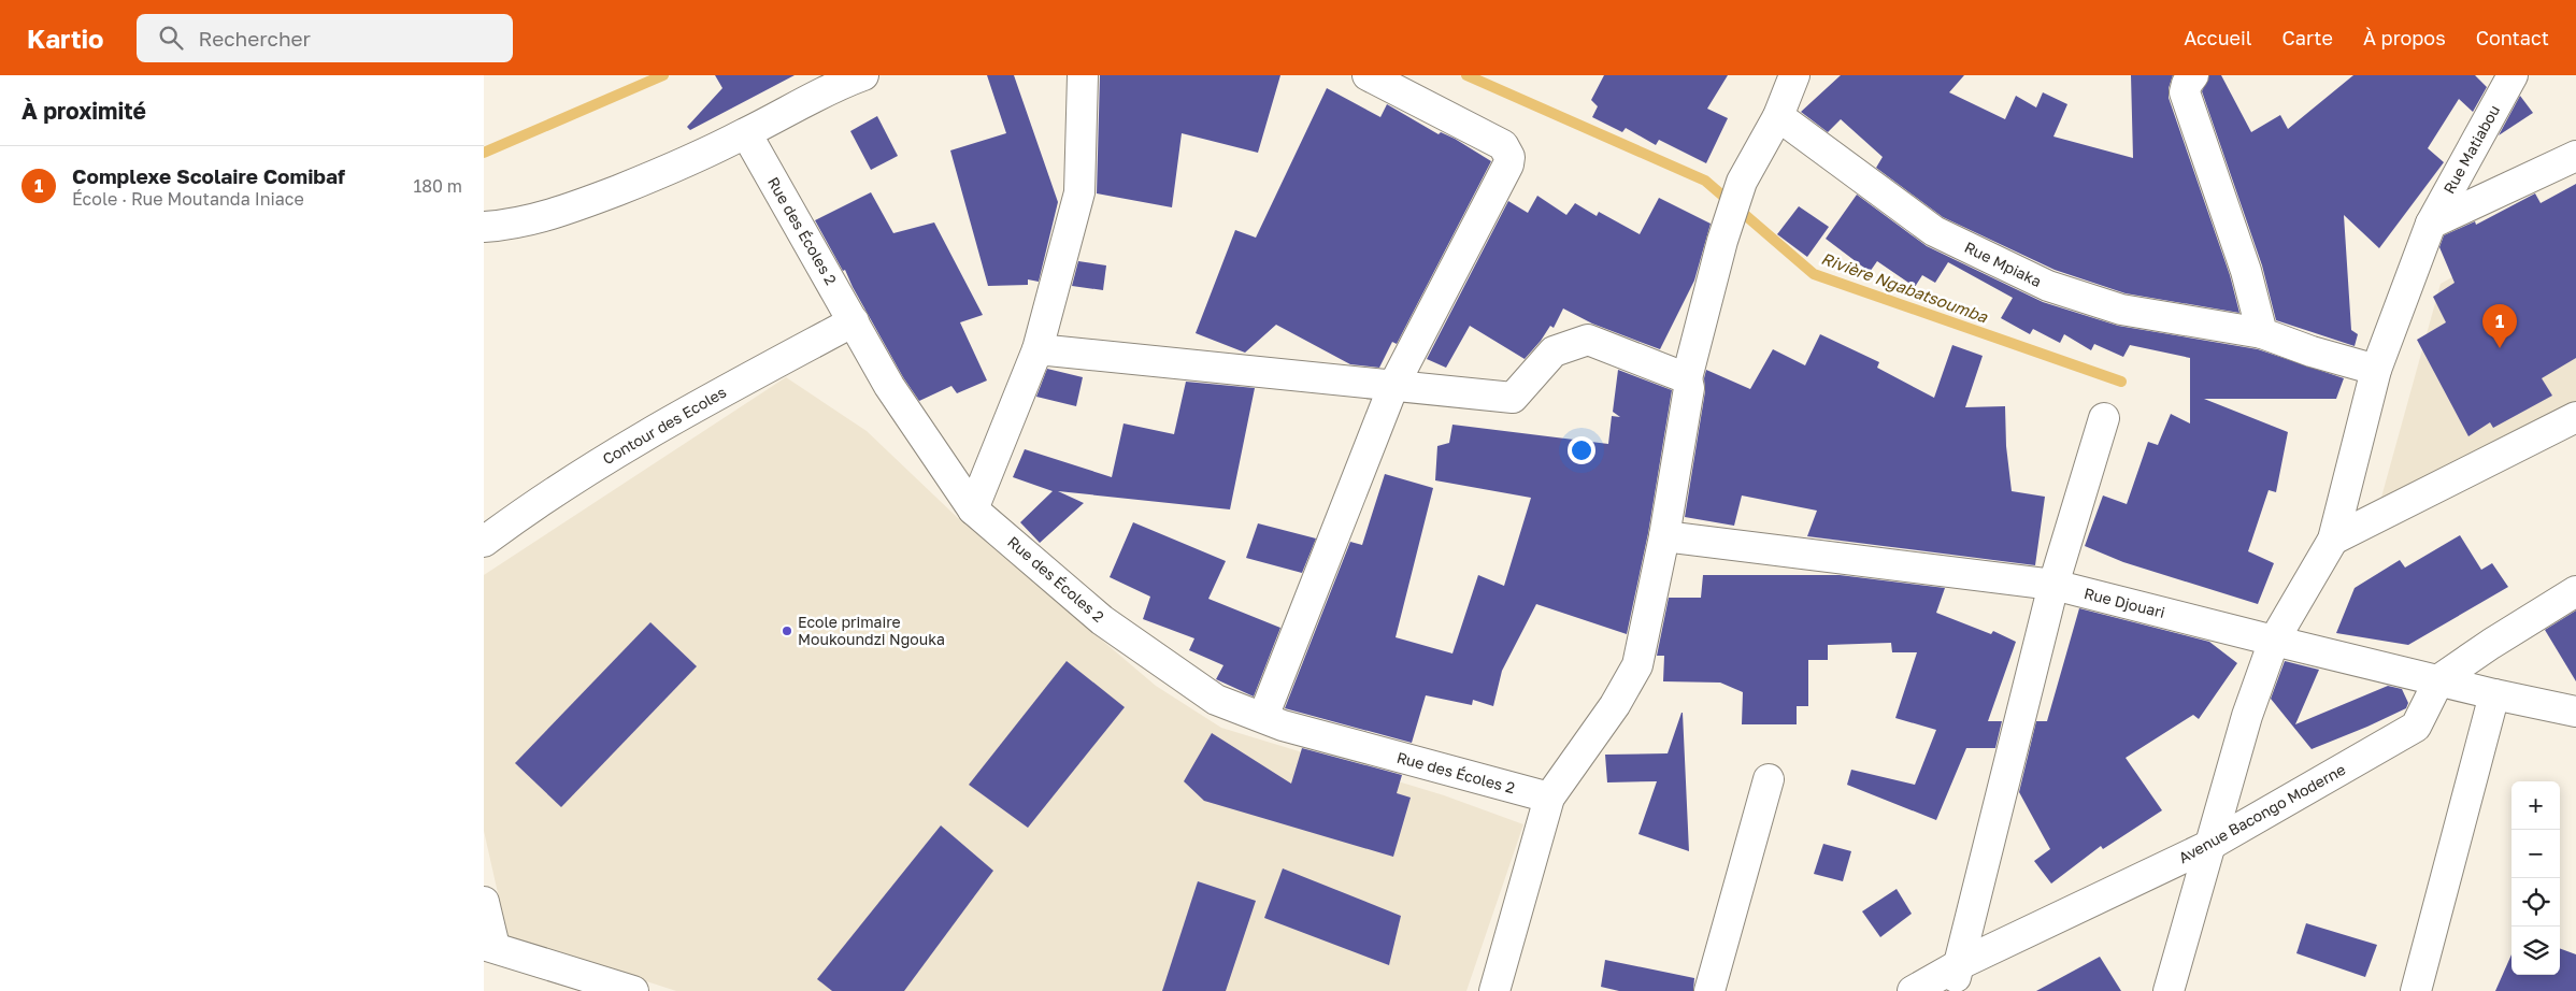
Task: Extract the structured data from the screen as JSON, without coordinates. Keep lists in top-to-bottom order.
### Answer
{
  "streets": {
    "street": [
      "Rue Matiabou",
      "Rue des Écoles 2",
      "Rue Mpiaka",
      "Contour des Ecoles",
      "Rue Djouari",
      "Avenue Bacongo Moderne"
    ]
  },
  "crossings": [
    ["Rue Matiabou", "Rue Mpiaka"],
    ["Rue Matiabou", "Rue Djouari"],
    ["Rue Matiabou", "Avenue Bacongo Moderne"],
    ["Rue des Écoles 2", "Contour des Ecoles"],
    ["Rue Djouari", "Avenue Bacongo Moderne"]
  ],
  "water": ["Rivière Ngabatsoumba"],
  "places": ["Ecole primaire Moukoundzi Ngouka"],
  "page": {
    "header": "Kartio",
    "search": "Rechercher",
    "nav": [
      "Accueil",
      "Carte",
      "À propos",
      "Contact"
    ],
    "heading": "À proximité",
    "list": [
      {
        "mark": "1",
        "name": "Complexe Scolaire Comibaf",
        "note": "École · Rue Moutanda Iniace",
        "value": "180 m"
      }
    ],
    "pins": "1",
    "map_buttons": ["+", "−"]
  }
}
